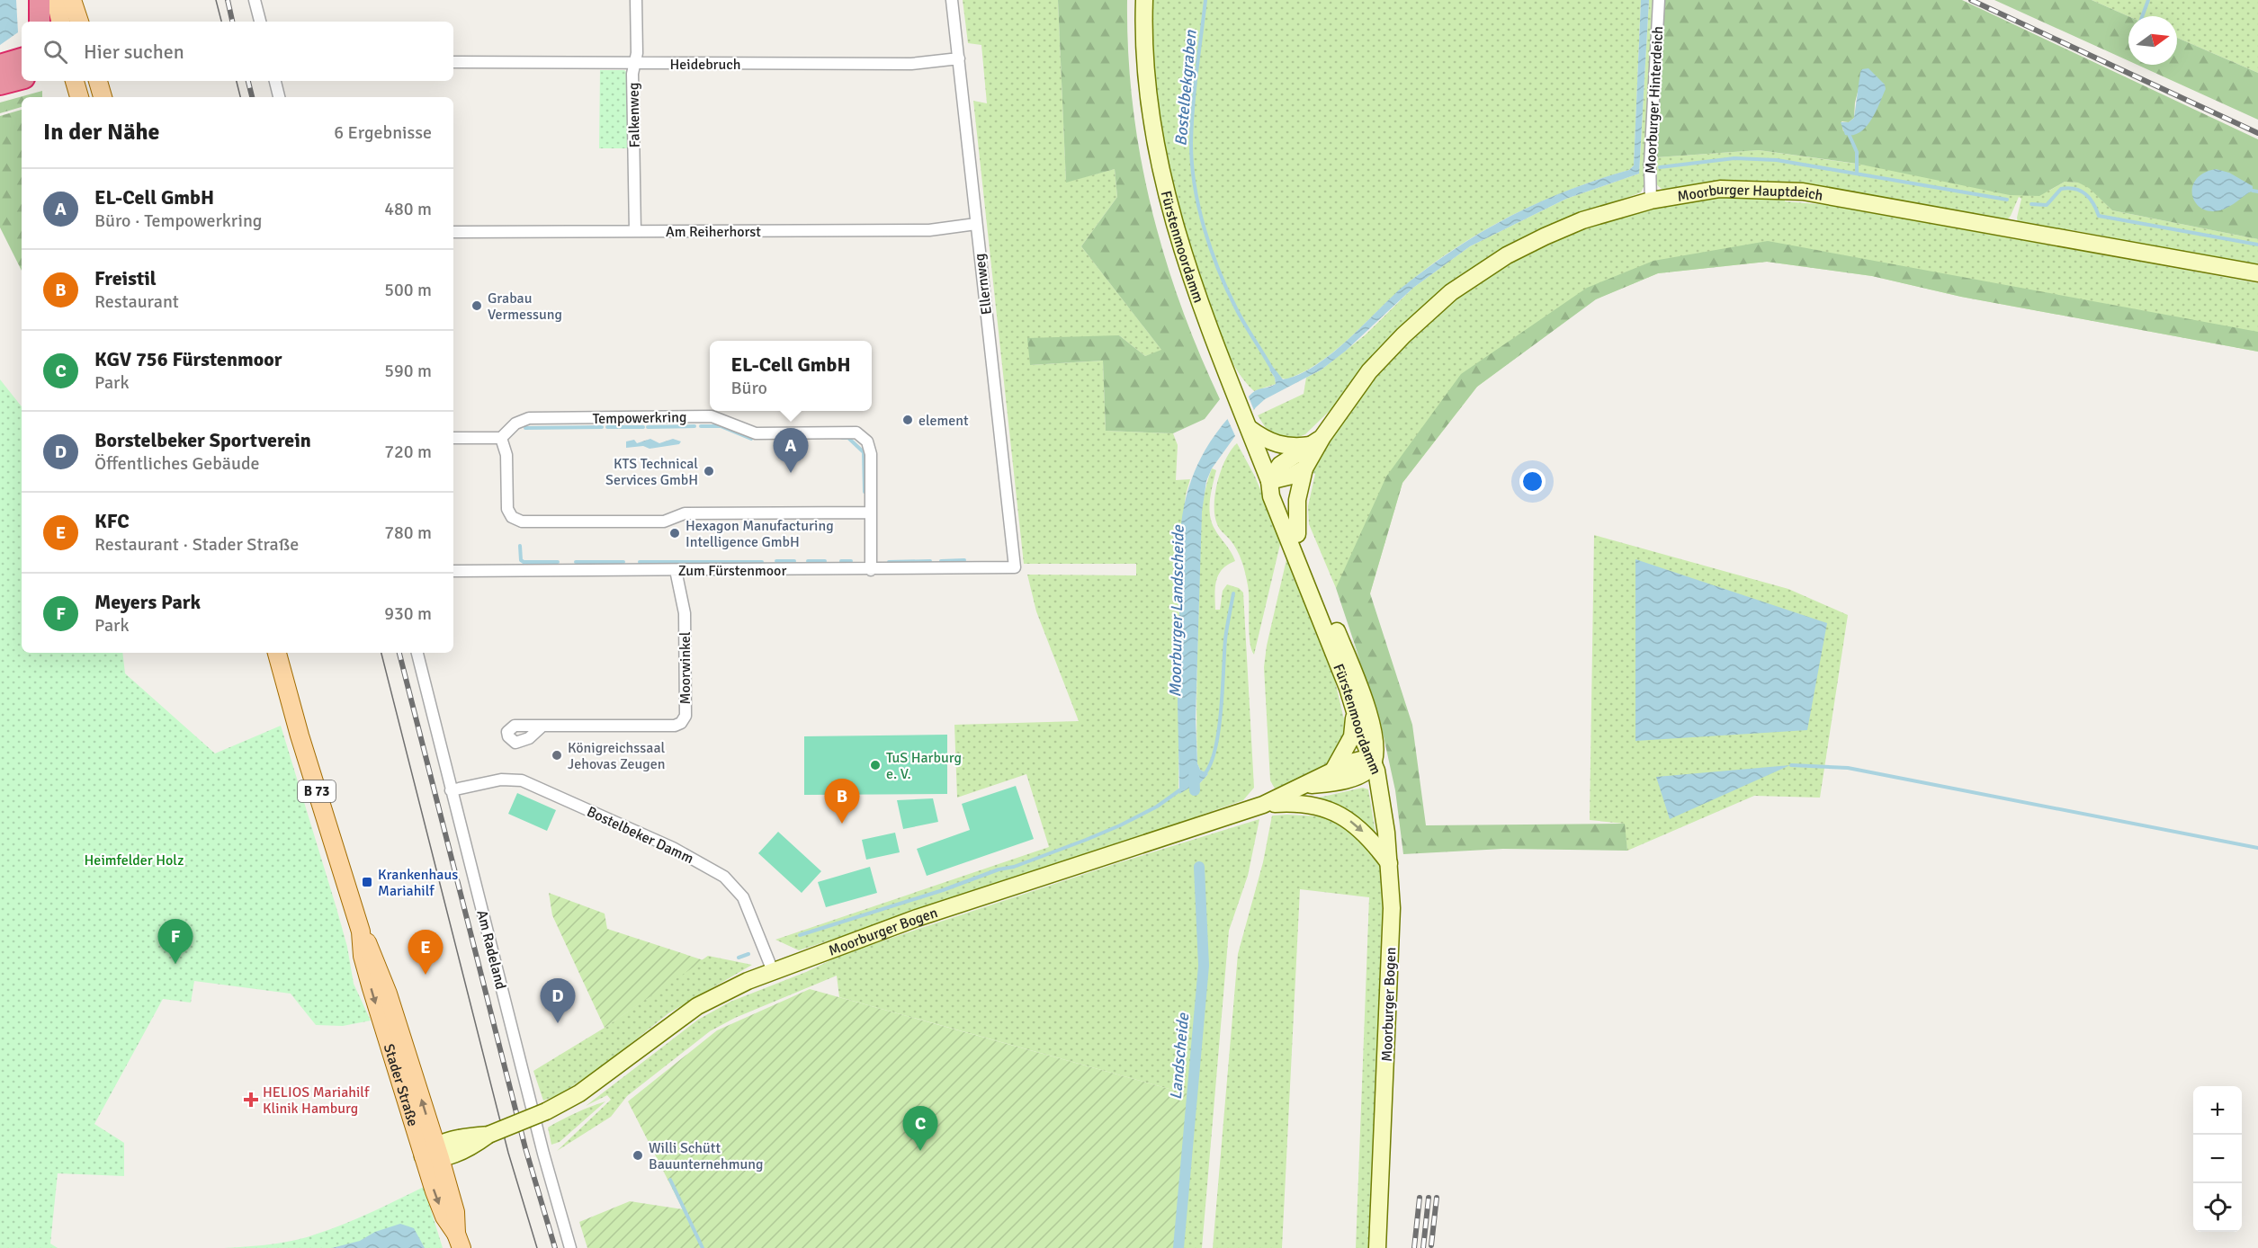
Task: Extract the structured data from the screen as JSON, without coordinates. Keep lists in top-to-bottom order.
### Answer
{
  "streets": {
    "main road": [
      "Moorburger Hauptdeich",
      "Fürstenmoordamm",
      "B 73",
      "Moorburger Bogen",
      "Stader Straße"
    ],
    "street": [
      "Heidebruch",
      "Moorburger Hinterdeich",
      "Falkenweg",
      "Am Reiherhorst",
      "Ellernweg",
      "Tempowerkring",
      "Zum Fürstenmoor",
      "Moorwinkel",
      "Bostelbeker Damm",
      "Am Radeland"
    ]
  },
  "crossings": [
    ["Heidebruch", "Falkenweg"],
    ["Heidebruch", "Ellernweg"],
    ["Moorburger Hinterdeich", "Moorburger Hauptdeich"],
    ["Falkenweg", "Am Reiherhorst"],
    ["Moorburger Hauptdeich", "Fürstenmoordamm"],
    ["Am Reiherhorst", "Ellernweg"],
    ["Fürstenmoordamm", "Moorburger Bogen"],
    ["Ellernweg", "Zum Fürstenmoor"],
    ["Tempowerkring", "Zum Fürstenmoor"],
    ["Zum Fürstenmoor", "Moorwinkel"],
    ["Bostelbeker Damm", "Moorburger Bogen"],
    ["Bostelbeker Damm", "Am Radeland"],
    ["Moorburger Bogen", "Stader Straße"]
  ],
  "water": ["Bostelbekgraben", "Moorburger Landscheide", "Landscheide"],
  "parks": ["Heimfelder Holz"],
  "places": {
    "other": [
      "Grabau Vermessung",
      "element",
      "KTS Technical Services GmbH",
      "Hexagon Manufacturing Intelligence GmbH",
      "Königreichssaal Jehovas Zeugen",
      "TuS Harburg e. V.",
      "Willi Schütt Bauunternehmung"
    ],
    "transit": ["Krankenhaus Mariahilf"],
    "health": ["HELIOS Mariahilf Klinik Hamburg"]
  },
  "north": "right",
  "page": {
    "search": "Hier suchen",
    "heading": ["In der Nähe", "6 Ergebnisse"],
    "list": [
      {
        "mark": "A",
        "name": "EL-Cell GmbH",
        "note": "Büro · Tempowerkring",
        "value": "480 m"
      },
      {
        "mark": "B",
        "name": "Freistil",
        "note": "Restaurant",
        "value": "500 m"
      },
      {
        "mark": "C",
        "name": "KGV 756 Fürstenmoor",
        "note": "Park",
        "value": "590 m"
      },
      {
        "mark": "D",
        "name": "Borstelbeker Sportverein",
        "note": "Öffentliches Gebäude",
        "value": "720 m"
      },
      {
        "mark": "E",
        "name": "KFC",
        "note": "Restaurant · Stader Straße",
        "value": "780 m"
      },
      {
        "mark": "F",
        "name": "Meyers Park",
        "note": "Park",
        "value": "930 m"
      }
    ],
    "popup": ["EL-Cell GmbH", "Büro"],
    "pins": [
      "A",
      "B",
      "F",
      "E",
      "D",
      "C"
    ],
    "map_buttons": ["+", "−"]
  }
}
